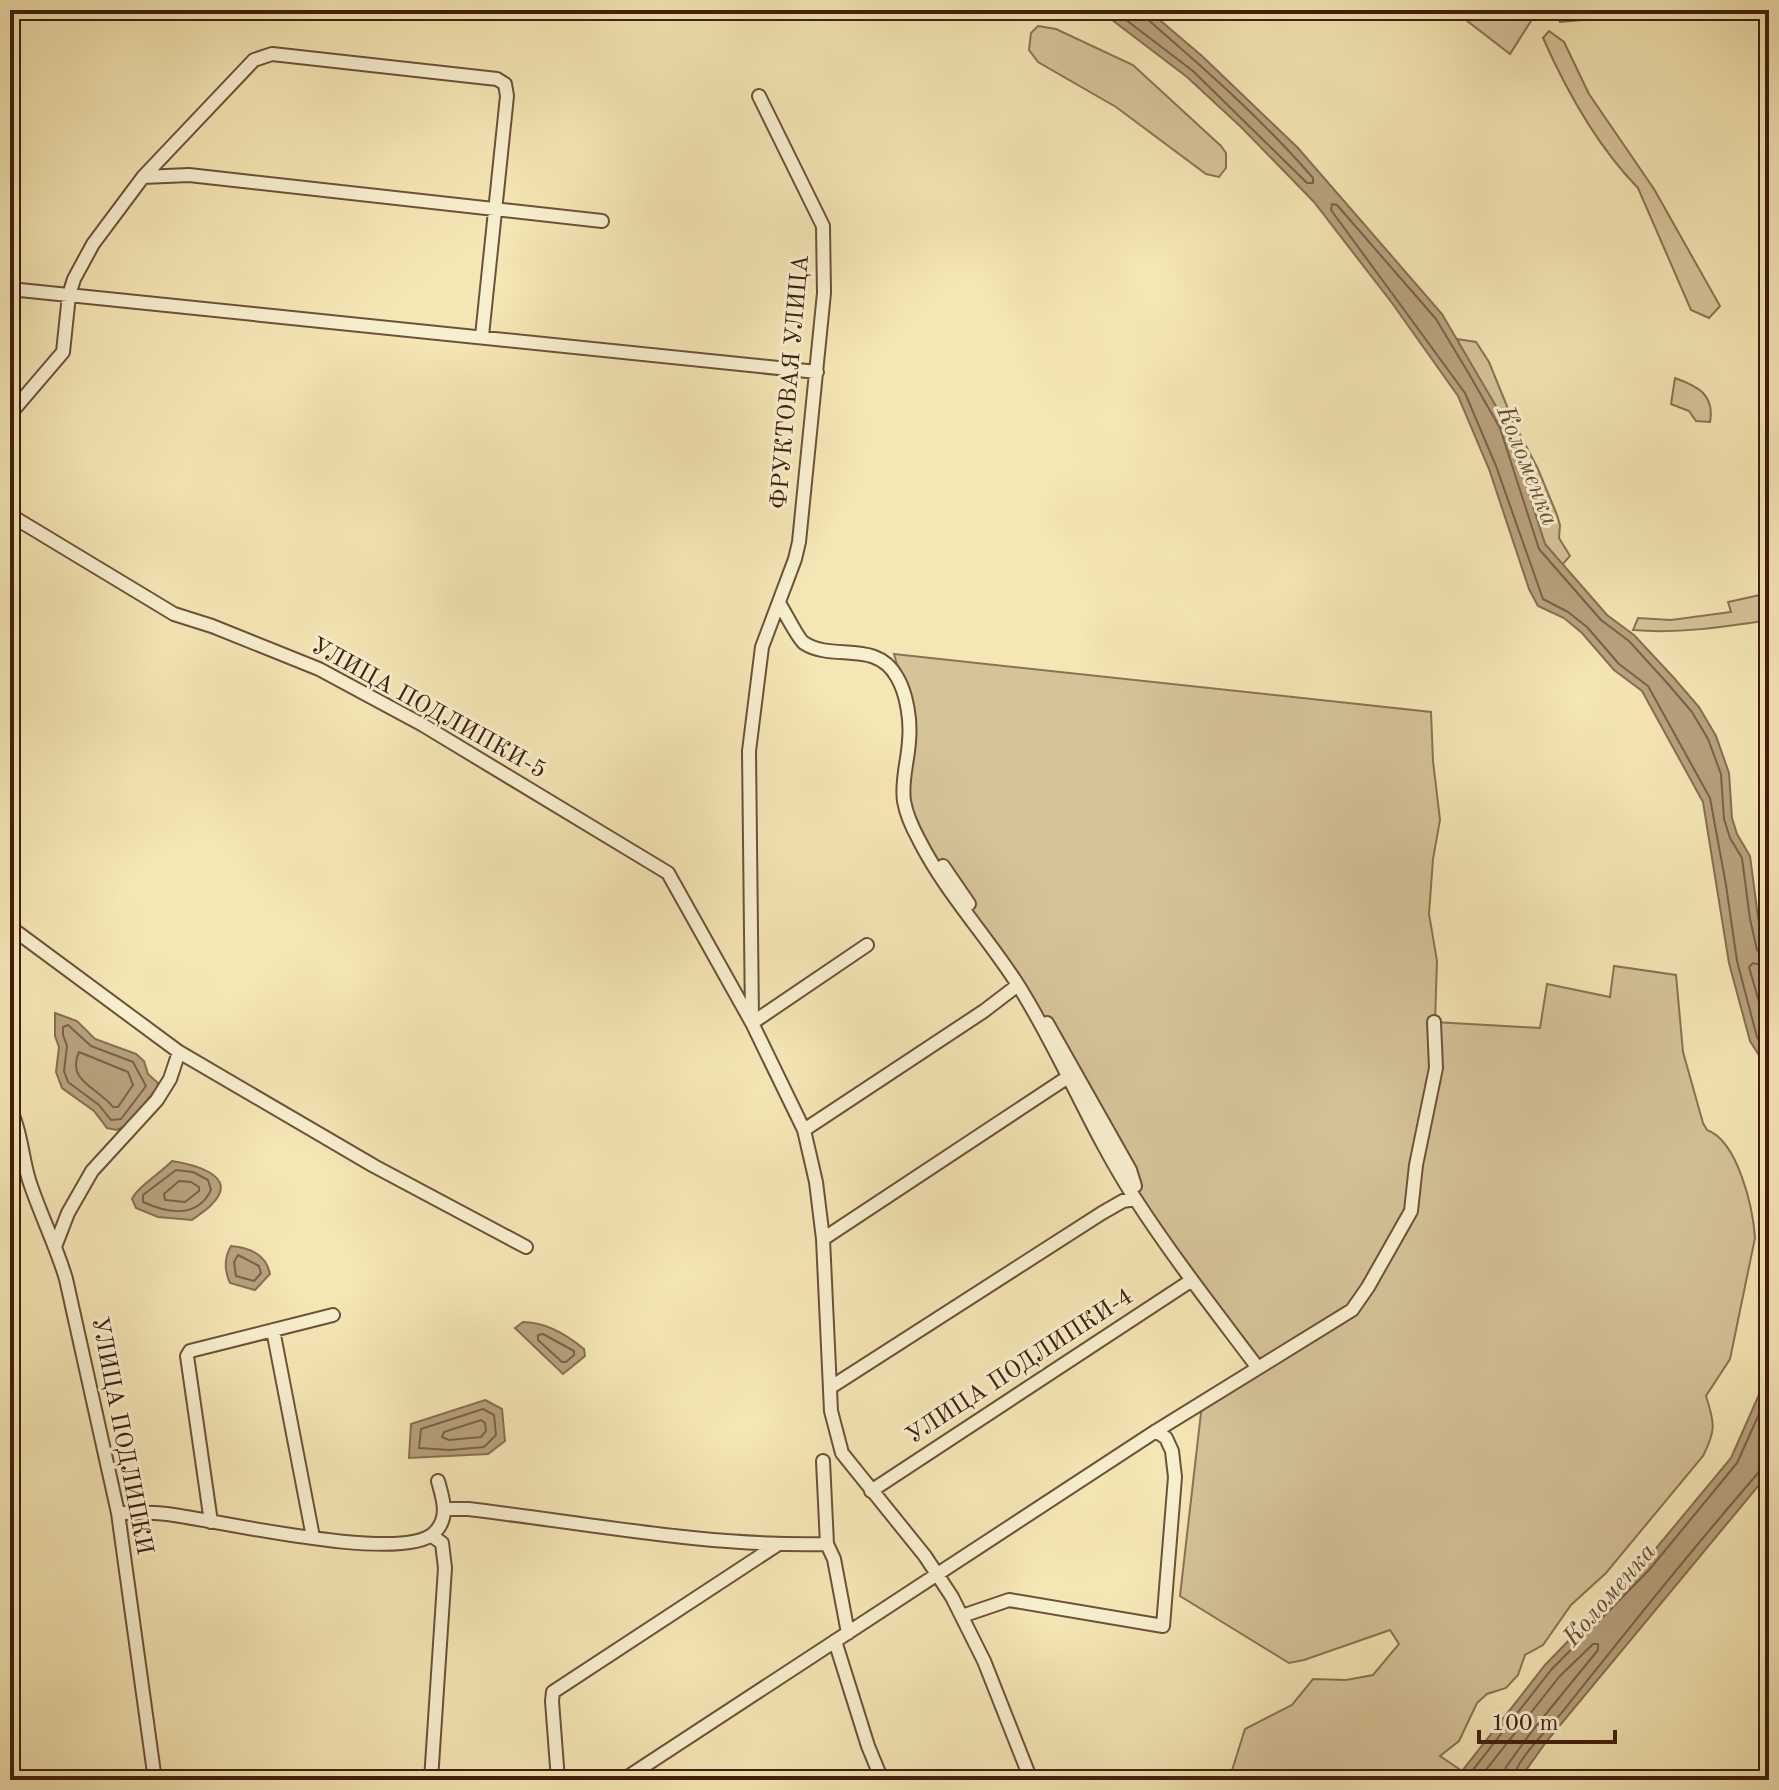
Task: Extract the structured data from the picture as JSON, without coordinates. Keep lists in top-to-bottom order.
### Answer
{
  "streets": {
    "street": [
      "ФРУКТОВАЯ УЛИЦА",
      "УЛИЦА ПОДЛИПКИ-5",
      "УЛИЦА ПОДЛИПКИ-4",
      "УЛИЦА ПОДЛИПКИ"
    ]
  },
  "crossings": [
    ["ФРУКТОВАЯ УЛИЦА", "УЛИЦА ПОДЛИПКИ-5"]
  ],
  "water": ["Коломенка"],
  "scale_bar": "100 m"
}
